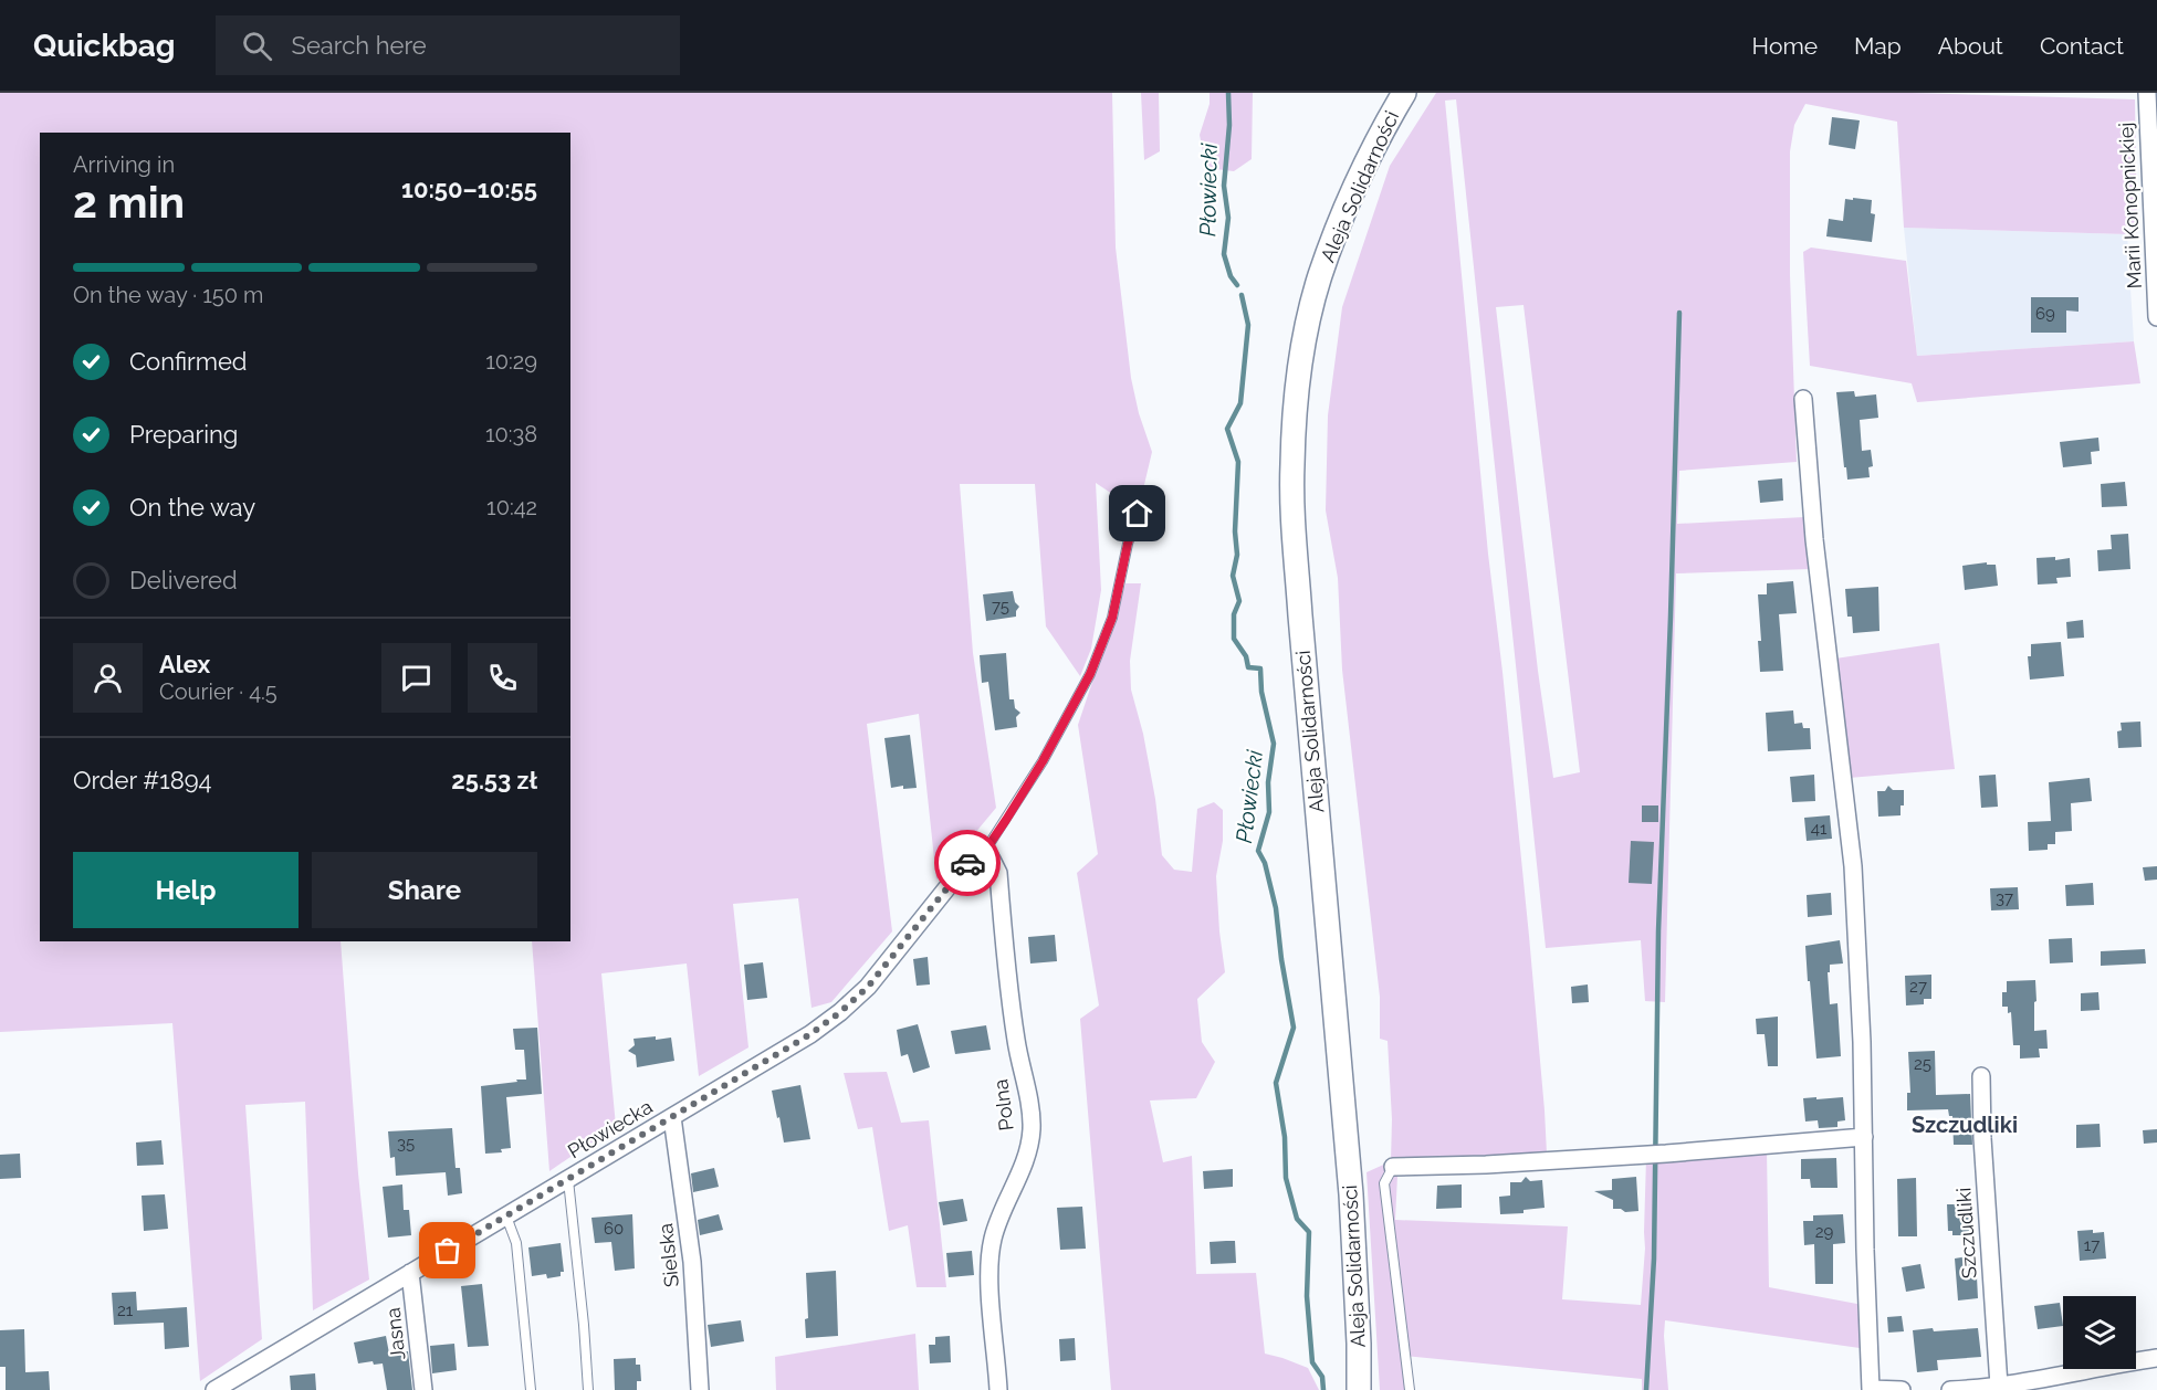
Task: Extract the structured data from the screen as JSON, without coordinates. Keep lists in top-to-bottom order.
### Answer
{
  "streets": {
    "main road": ["Aleja Solidarności"],
    "street": [
      "Marii Konopnickiej",
      "Polna",
      "Płowiecka",
      "Szczudliki",
      "Sielska",
      "Jasna"
    ]
  },
  "crossings": [
    ["Polna", "Płowiecka"],
    ["Płowiecka", "Sielska"],
    ["Płowiecka", "Jasna"]
  ],
  "districts": ["Szczudliki"],
  "water": ["Płowiecki"],
  "house_numbers": [
    "69",
    "75",
    "41",
    "37",
    "27",
    "25",
    "35",
    "60",
    "29",
    "17",
    "21"
  ],
  "page": {
    "header": "Quickbag",
    "search": "Search here",
    "nav": [
      "Home",
      "Map",
      "About",
      "Contact"
    ],
    "heading": ["2 min", "Arriving in", "10:50–10:55"],
    "panel": [
      "Alex",
      "Courier · 4.5",
      "Order #1894",
      "25.53 zł"
    ],
    "bar": "On the way · 150 m",
    "list": [
      ["Confirmed", "10:29"],
      ["Preparing", "10:38"],
      ["On the way", "10:42"],
      "Delivered"
    ],
    "buttons": ["Help", "Share"]
  }
}
